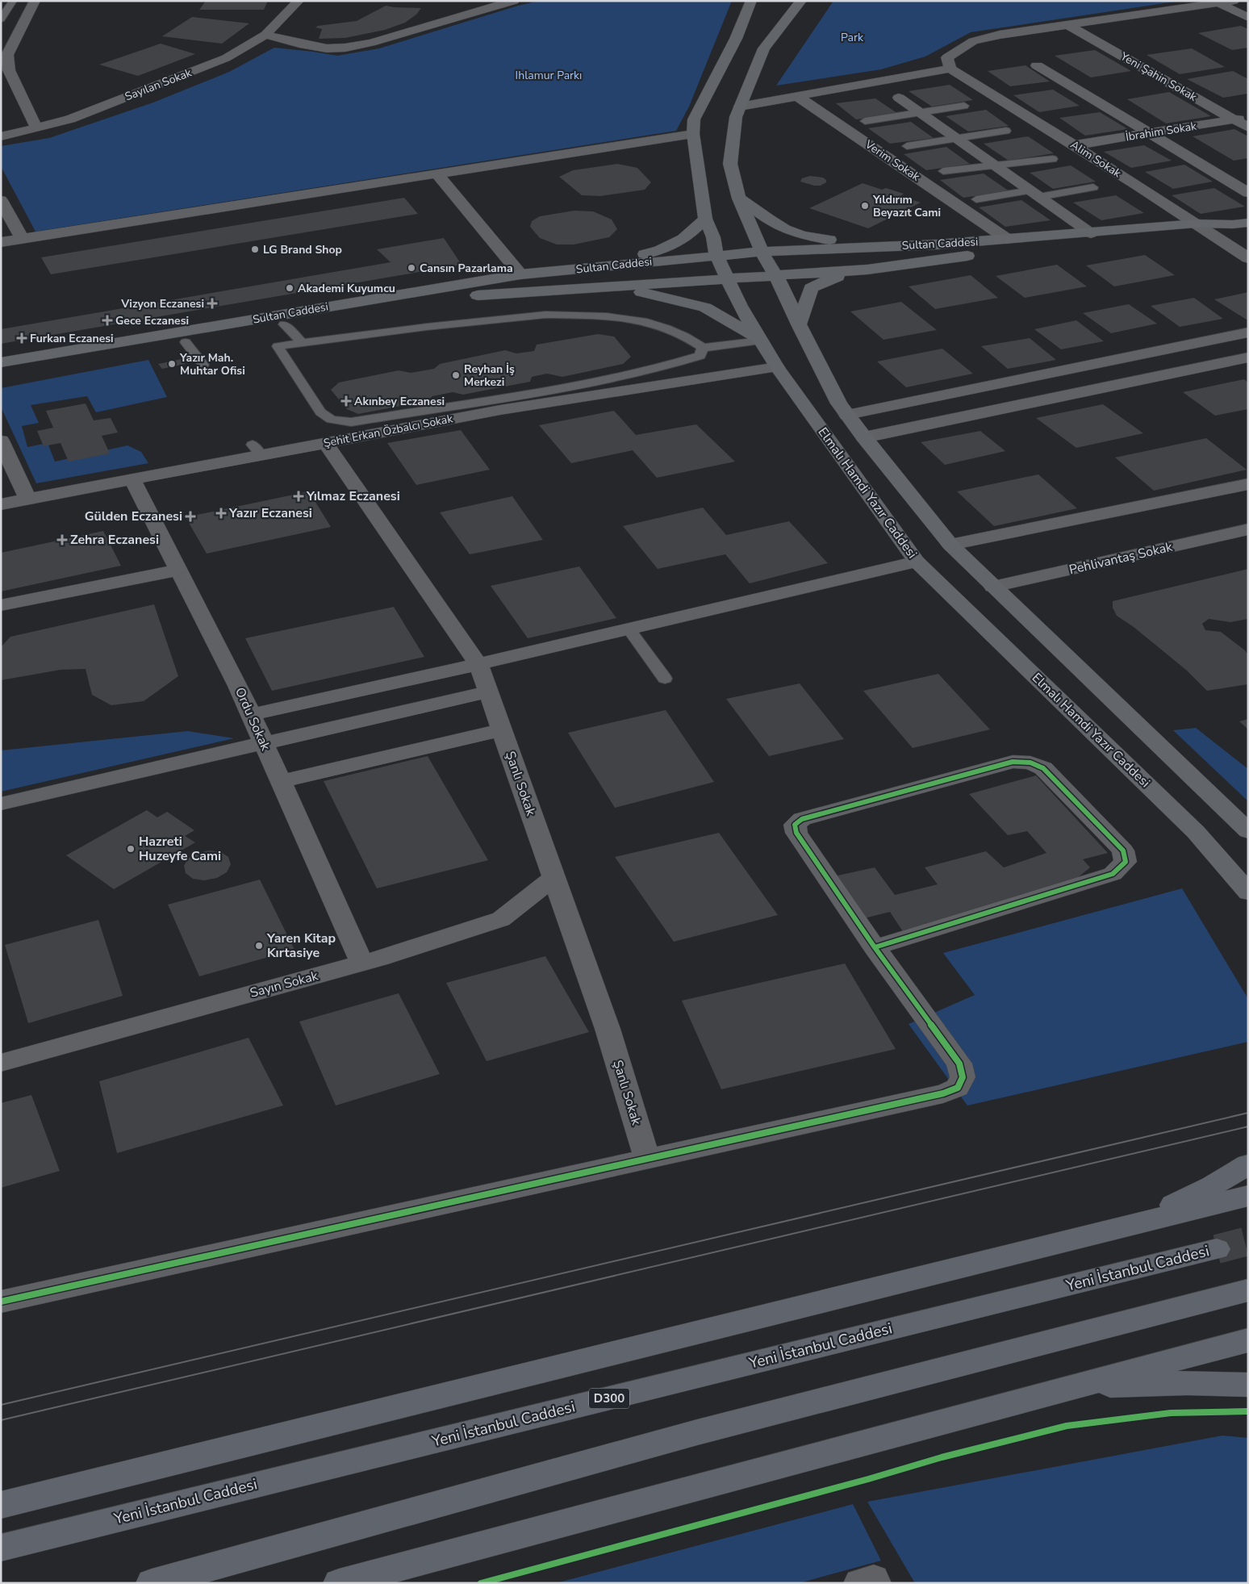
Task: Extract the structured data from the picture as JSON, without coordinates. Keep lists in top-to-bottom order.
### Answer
{
  "streets": {
    "highway": ["Yeni İstanbul Caddesi", "D300"],
    "main road": ["Sultan Caddesi", "Elmalı Hamdi Yazır Caddesi"],
    "street": [
      "Yeni Şahin Sokak",
      "Sayılan Sokak",
      "İbrahim Sokak",
      "Alim Sokak",
      "Verim Sokak",
      "Şehit Erkan Özbalcı Sokak",
      "Pehlivantaş Sokak",
      "Ordu Sokak",
      "Şanlı Sokak",
      "Sayın Sokak"
    ]
  },
  "crossings": [
    ["Yeni Şahin Sokak", "İbrahim Sokak"],
    ["İbrahim Sokak", "Alim Sokak"],
    ["Alim Sokak", "Sultan Caddesi"],
    ["Verim Sokak", "Sultan Caddesi"],
    ["Sultan Caddesi", "Elmalı Hamdi Yazır Caddesi"],
    ["Şehit Erkan Özbalcı Sokak", "Elmalı Hamdi Yazır Caddesi"],
    ["Şehit Erkan Özbalcı Sokak", "Ordu Sokak"],
    ["Şehit Erkan Özbalcı Sokak", "Şanlı Sokak"],
    ["Ordu Sokak", "Sayın Sokak"],
    ["Şanlı Sokak", "Sayın Sokak"]
  ],
  "parks": ["Park", "Ihlamur Parkı"],
  "places": {
    "other": [
      "Yıldırım Beyazıt Cami",
      "LG Brand Shop",
      "Cansın Pazarlama",
      "Akademi Kuyumcu",
      "Yazır Mah. Muhtar Ofisi",
      "Reyhan İş Merkezi",
      "Hazreti Huzeyfe Cami",
      "Yaren Kitap Kırtasiye"
    ],
    "health": [
      "Vizyon Eczanesi",
      "Gece Eczanesi",
      "Furkan Eczanesi",
      "Akınbey Eczanesi",
      "Yılmaz Eczanesi",
      "Yazır Eczanesi",
      "Gülden Eczanesi",
      "Zehra Eczanesi"
    ]
  }
}
